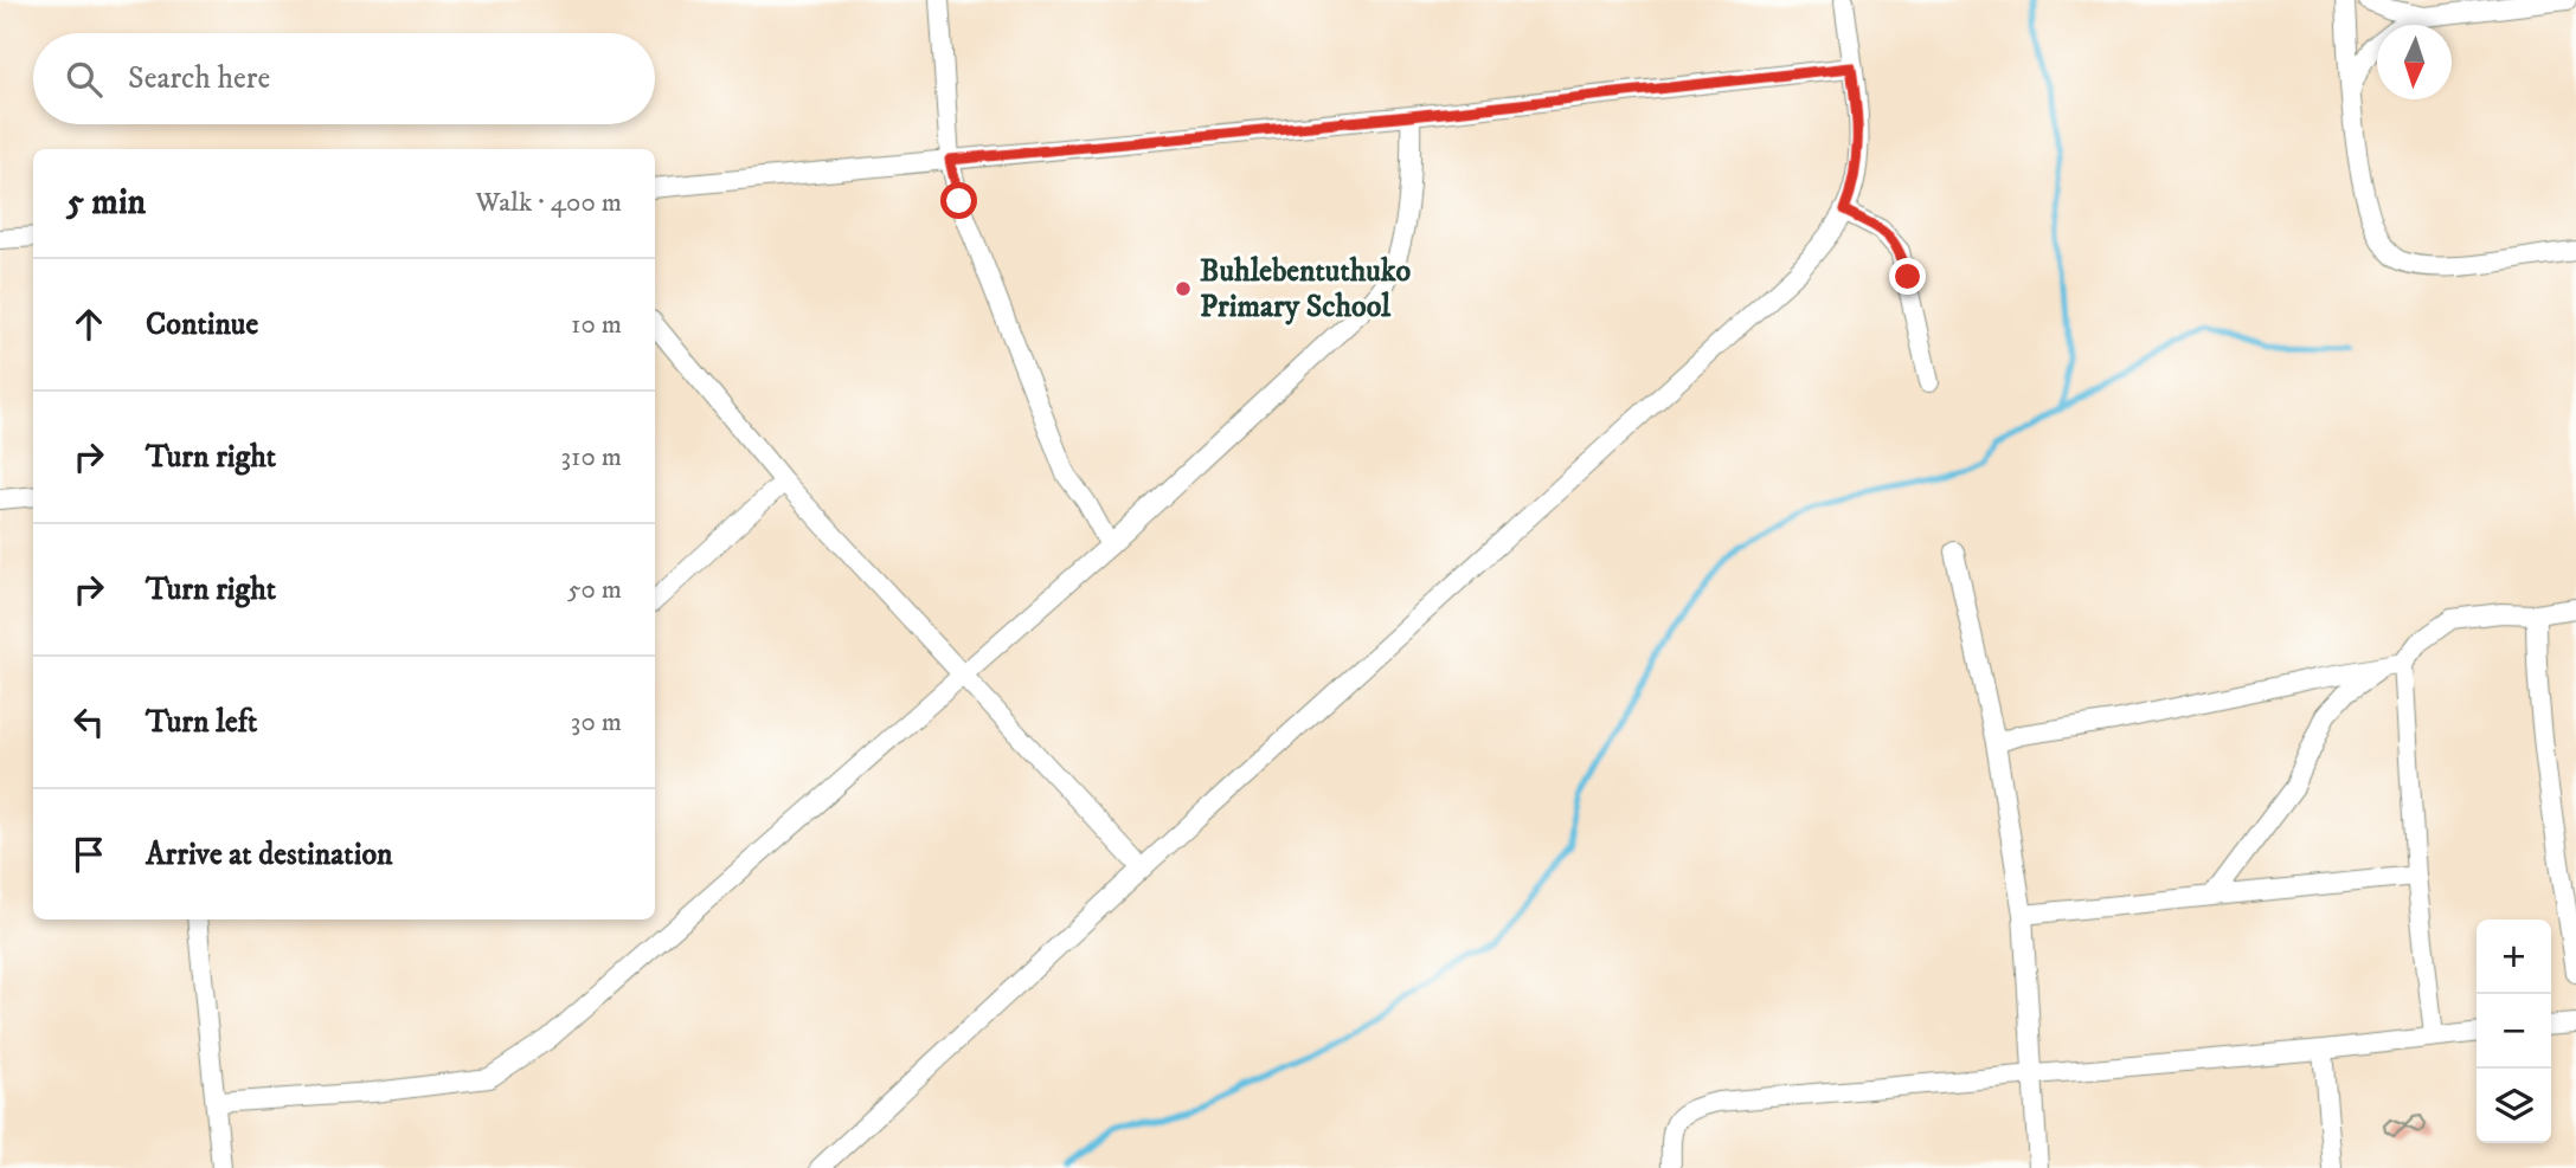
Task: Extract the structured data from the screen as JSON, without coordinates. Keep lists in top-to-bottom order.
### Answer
{
  "places": ["Buhlebentuthuko Primary School"],
  "north": "bottom",
  "page": {
    "search": "Search here",
    "heading": ["5 min", "Walk · 400 m"],
    "list": [
      ["Continue", "10 m"],
      ["Turn right", "310 m"],
      ["Turn right", "50 m"],
      ["Turn left", "30 m"],
      "Arrive at destination"
    ],
    "map_buttons": ["+", "−"]
  }
}
